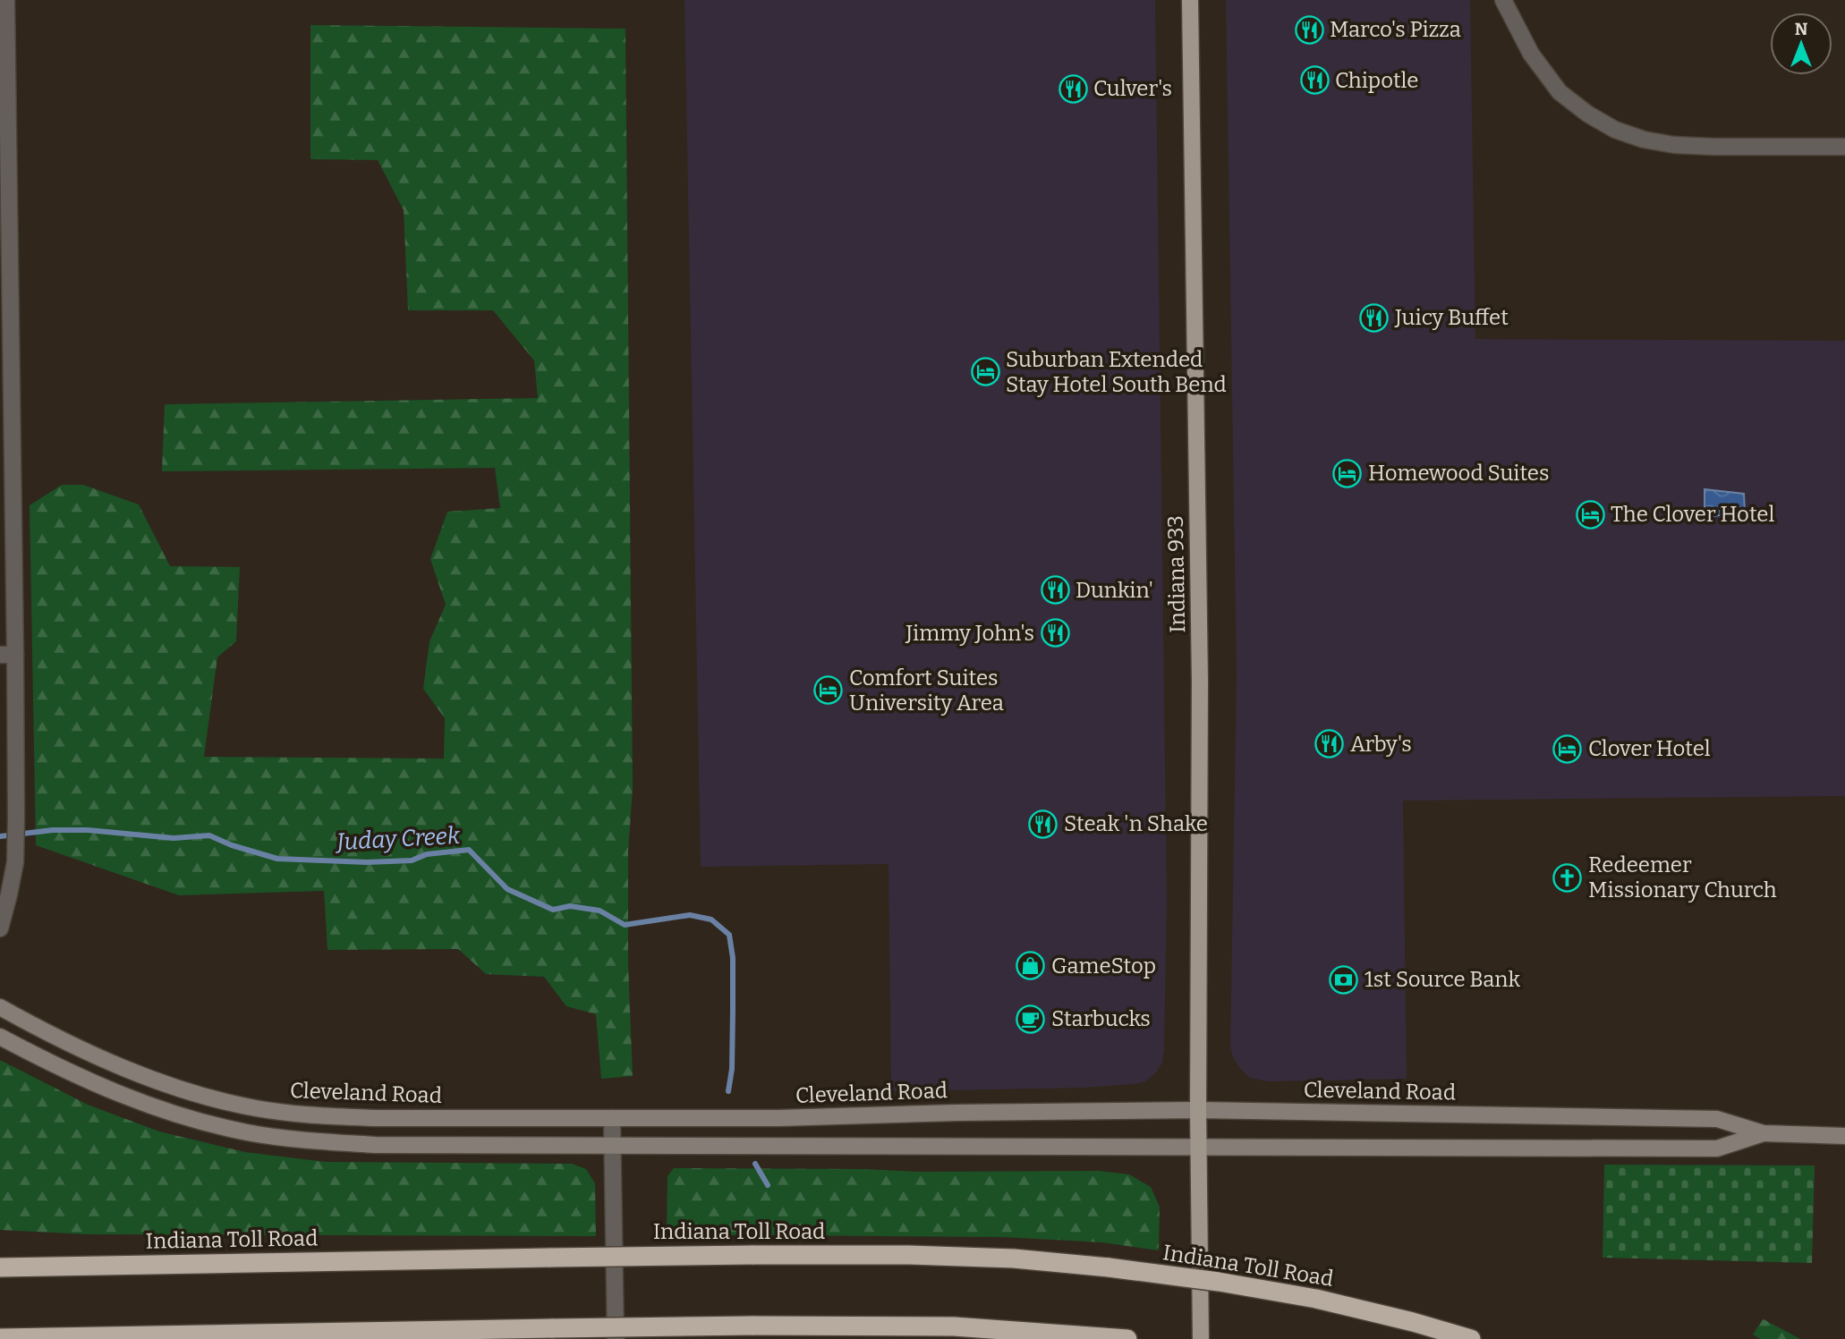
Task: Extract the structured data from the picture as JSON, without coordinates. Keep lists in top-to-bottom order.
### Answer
{
  "streets": {
    "highway": ["Indiana Toll Road"],
    "main road": ["Indiana 933", "Cleveland Road"]
  },
  "crossings": [
    ["Indiana 933", "Cleveland Road"]
  ],
  "water": ["Juday Creek"],
  "places": {
    "restaurant": [
      "Marco's Pizza",
      "Chipotle",
      "Culver's",
      "Juicy Buffet",
      "Dunkin'",
      "Jimmy John's",
      "Arby's",
      "Steak 'n Shake"
    ],
    "hotel": [
      "Suburban Extended Stay Hotel South Bend",
      "Homewood Suites",
      "The Clover Hotel",
      "Comfort Suites University Area",
      "Clover Hotel"
    ],
    "church": ["Redeemer Missionary Church"],
    "shop": ["GameStop"],
    "bank": ["1st Source Bank"],
    "cafe": ["Starbucks"]
  },
  "north": "top"
}
